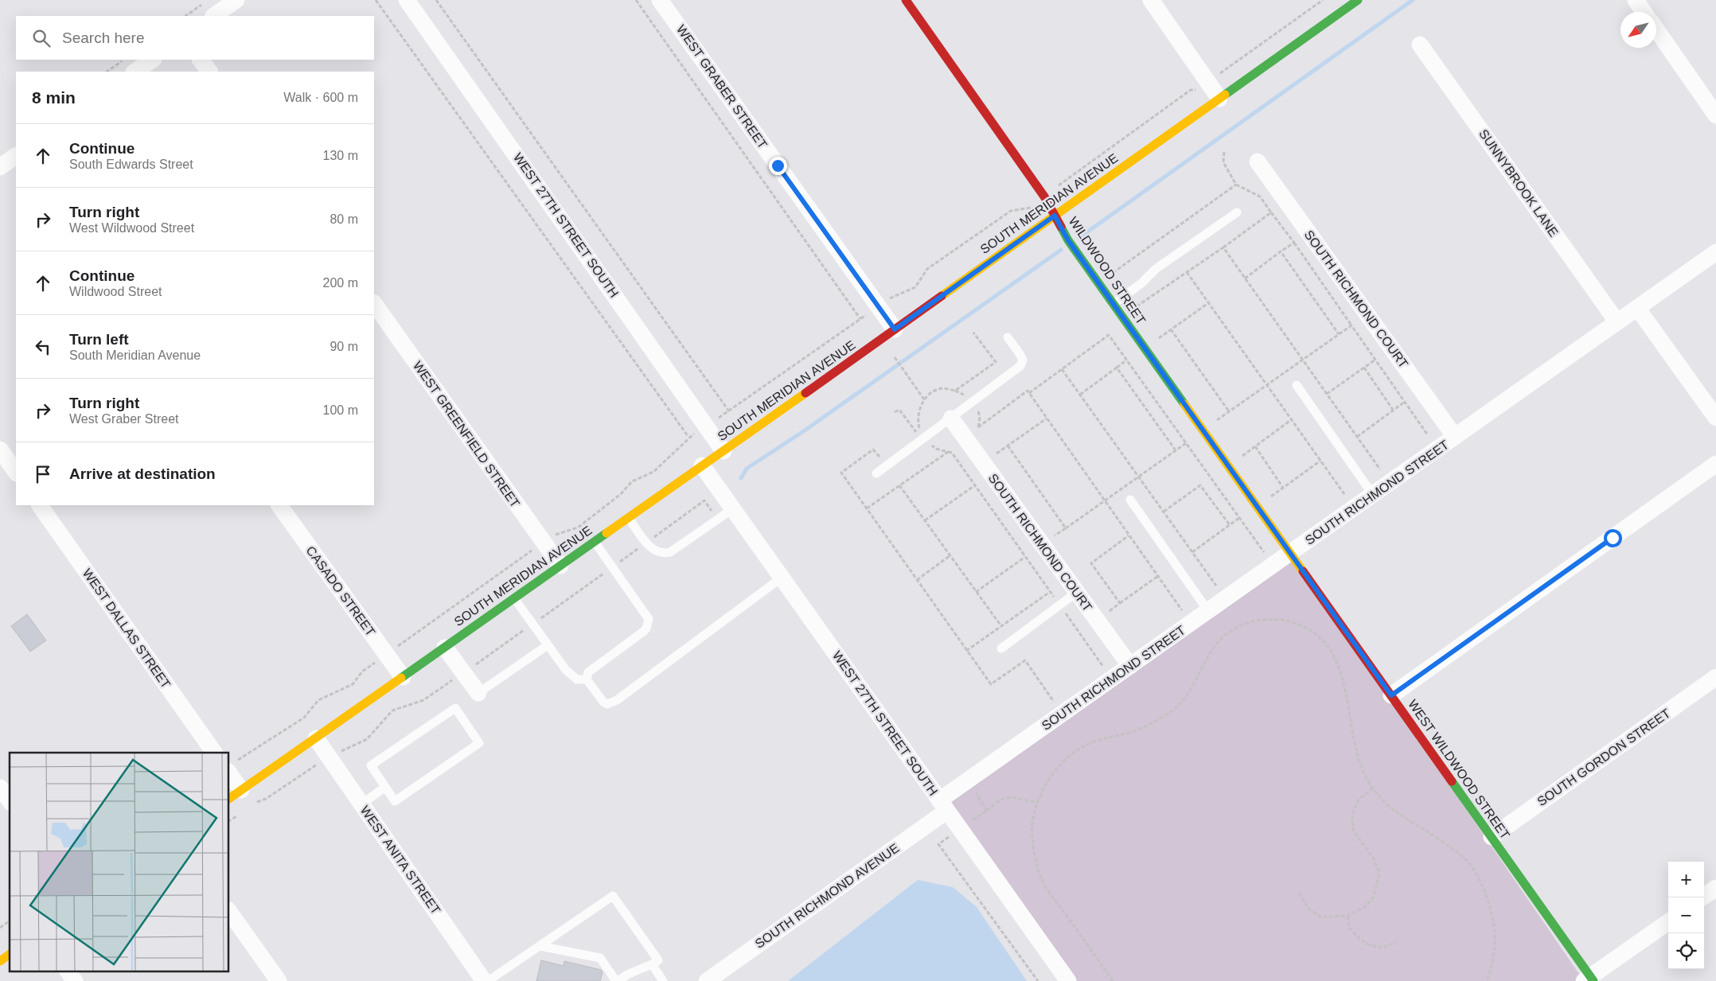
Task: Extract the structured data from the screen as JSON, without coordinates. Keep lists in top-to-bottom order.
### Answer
{
  "streets": {
    "main road": ["SOUTH MERIDIAN AVENUE", "WILDWOOD STREET", "WEST WILDWOOD STREET"],
    "street": [
      "WEST GRABER STREET",
      "SUNNYBROOK LANE",
      "WEST 27TH STREET SOUTH",
      "SOUTH RICHMOND COURT",
      "WEST GREENFIELD STREET",
      "SOUTH RICHMOND STREET",
      "CASADO STREET",
      "WEST DALLAS STREET",
      "SOUTH GORDON STREET",
      "WEST ANITA STREET",
      "SOUTH RICHMOND AVENUE"
    ]
  },
  "crossings": [
    ["WEST GRABER STREET", "SOUTH MERIDIAN AVENUE"],
    ["SUNNYBROOK LANE", "SOUTH RICHMOND STREET"],
    ["SOUTH MERIDIAN AVENUE", "WEST 27TH STREET SOUTH"],
    ["SOUTH MERIDIAN AVENUE", "WILDWOOD STREET"],
    ["SOUTH MERIDIAN AVENUE", "WEST GREENFIELD STREET"],
    ["SOUTH MERIDIAN AVENUE", "CASADO STREET"],
    ["SOUTH MERIDIAN AVENUE", "WEST ANITA STREET"],
    ["WEST 27TH STREET SOUTH", "SOUTH RICHMOND STREET"],
    ["WEST 27TH STREET SOUTH", "SOUTH RICHMOND AVENUE"],
    ["WILDWOOD STREET", "SOUTH RICHMOND STREET"],
    ["WILDWOOD STREET", "WEST WILDWOOD STREET"],
    ["SOUTH RICHMOND COURT", "SOUTH RICHMOND STREET"],
    ["SOUTH RICHMOND STREET", "WEST WILDWOOD STREET"],
    ["SOUTH RICHMOND STREET", "SOUTH RICHMOND AVENUE"],
    ["SOUTH GORDON STREET", "WEST WILDWOOD STREET"]
  ],
  "north": "bottom left",
  "page": {
    "search": "Search here",
    "heading": ["8 min", "Walk · 600 m"],
    "list": [
      ["Continue", "South Edwards Street", "130 m"],
      ["Turn right", "West Wildwood Street", "80 m"],
      ["Continue", "Wildwood Street", "200 m"],
      ["Turn left", "South Meridian Avenue", "90 m"],
      ["Turn right", "West Graber Street", "100 m"],
      "Arrive at destination"
    ],
    "map_buttons": ["+", "−"]
  }
}
